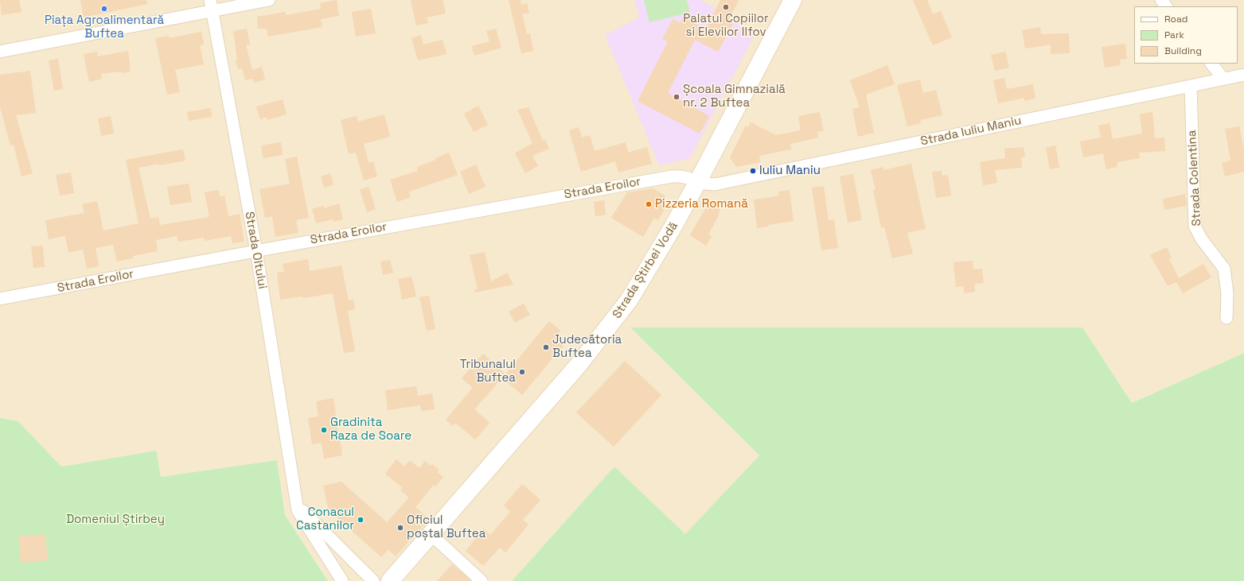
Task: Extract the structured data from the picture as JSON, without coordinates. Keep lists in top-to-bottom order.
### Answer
{
  "streets": {
    "street": [
      "Strada Iuliu Maniu",
      "Strada Colentina",
      "Strada Eroilor",
      "Strada Oltului",
      "Strada Știrbei Vodă"
    ]
  },
  "crossings": [
    ["Strada Iuliu Maniu", "Strada Colentina"],
    ["Strada Iuliu Maniu", "Strada Eroilor"],
    ["Strada Iuliu Maniu", "Strada Știrbei Vodă"],
    ["Strada Eroilor", "Strada Oltului"],
    ["Strada Eroilor", "Strada Știrbei Vodă"]
  ],
  "parks": ["Domeniul Știrbey"],
  "places": [
    "Palatul Copiilor si Elevilor Ilfov",
    "Piața Agroalimentară Buftea",
    "Școala Gimnazială nr. 2 Buftea",
    "Iuliu Maniu",
    "Pizzeria Romană",
    "Judecătoria Buftea",
    "Tribunalul Buftea",
    "Gradinita Raza de Soare",
    "Conacul Castanilor",
    "Oficiul poștal Buftea"
  ],
  "legend": ["Road", "Park", "Building"]
}
